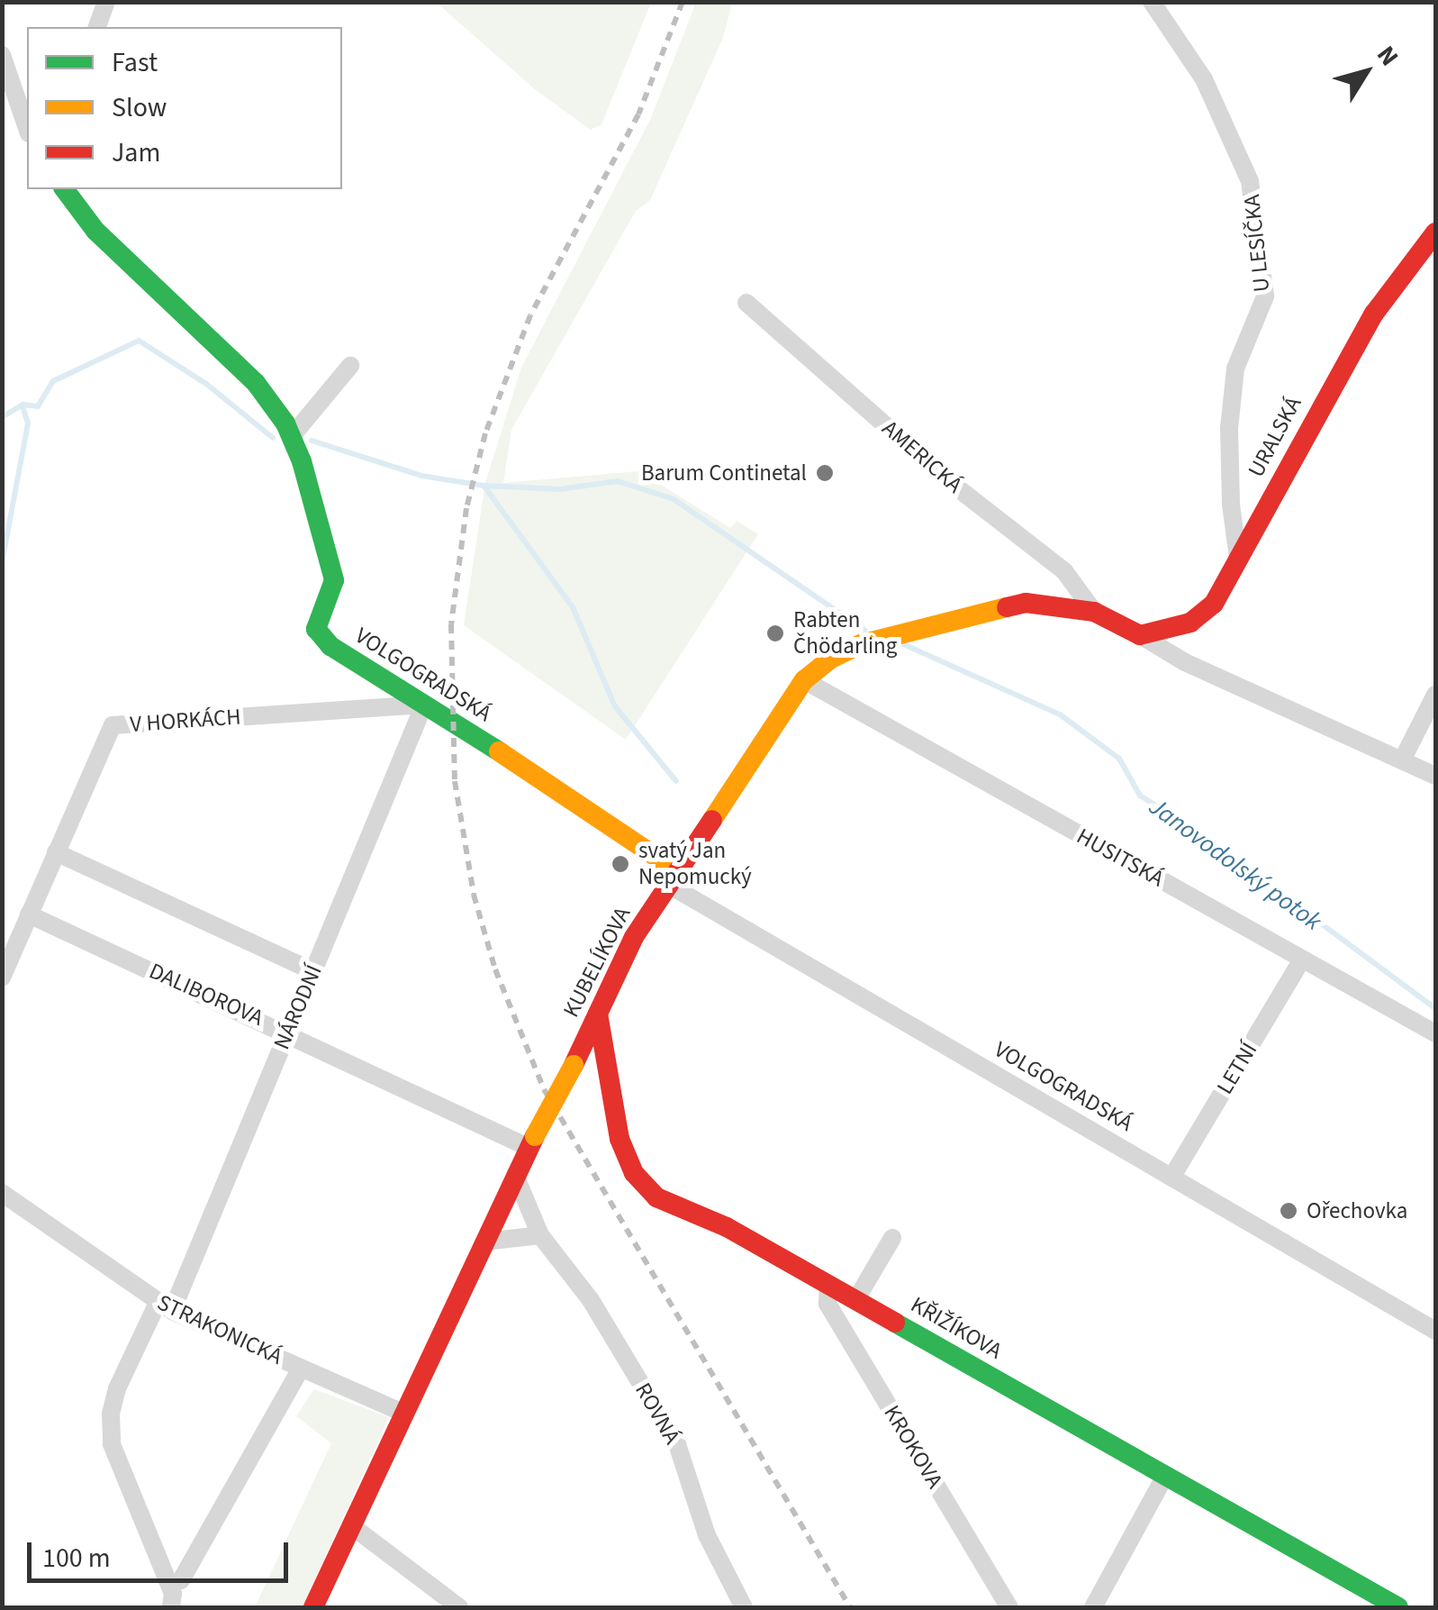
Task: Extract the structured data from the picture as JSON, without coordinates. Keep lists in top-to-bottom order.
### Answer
{
  "streets": {
    "street": [
      "U LESÍČKA",
      "URALSKÁ",
      "AMERICKÁ",
      "VOLGOGRADSKÁ",
      "V HORKÁCH",
      "HUSITSKÁ",
      "KUBELÍKOVA",
      "DALIBOROVA",
      "NÁRODNÍ",
      "LETNÍ",
      "KŘIŽÍKOVA",
      "STRAKONICKÁ",
      "ROVNÁ",
      "KROKOVA"
    ]
  },
  "crossings": [
    ["U LESÍČKA", "URALSKÁ"],
    ["URALSKÁ", "KUBELÍKOVA"],
    ["AMERICKÁ", "KUBELÍKOVA"],
    ["VOLGOGRADSKÁ", "V HORKÁCH"],
    ["VOLGOGRADSKÁ", "KUBELÍKOVA"],
    ["VOLGOGRADSKÁ", "NÁRODNÍ"],
    ["VOLGOGRADSKÁ", "LETNÍ"],
    ["V HORKÁCH", "DALIBOROVA"],
    ["V HORKÁCH", "NÁRODNÍ"],
    ["HUSITSKÁ", "KUBELÍKOVA"],
    ["HUSITSKÁ", "LETNÍ"],
    ["KUBELÍKOVA", "DALIBOROVA"],
    ["KUBELÍKOVA", "KŘIŽÍKOVA"],
    ["KUBELÍKOVA", "STRAKONICKÁ"],
    ["KUBELÍKOVA", "ROVNÁ"],
    ["DALIBOROVA", "NÁRODNÍ"],
    ["NÁRODNÍ", "STRAKONICKÁ"],
    ["KŘIŽÍKOVA", "KROKOVA"]
  ],
  "water": ["Janovodolský potok"],
  "places": [
    "Barum Continetal",
    "Rabten Čhödarling",
    "svatý Jan Nepomucký",
    "Ořechovka"
  ],
  "legend": ["Fast", "Slow", "Jam"],
  "scale_bar": "100 m",
  "north": "top right"
}
